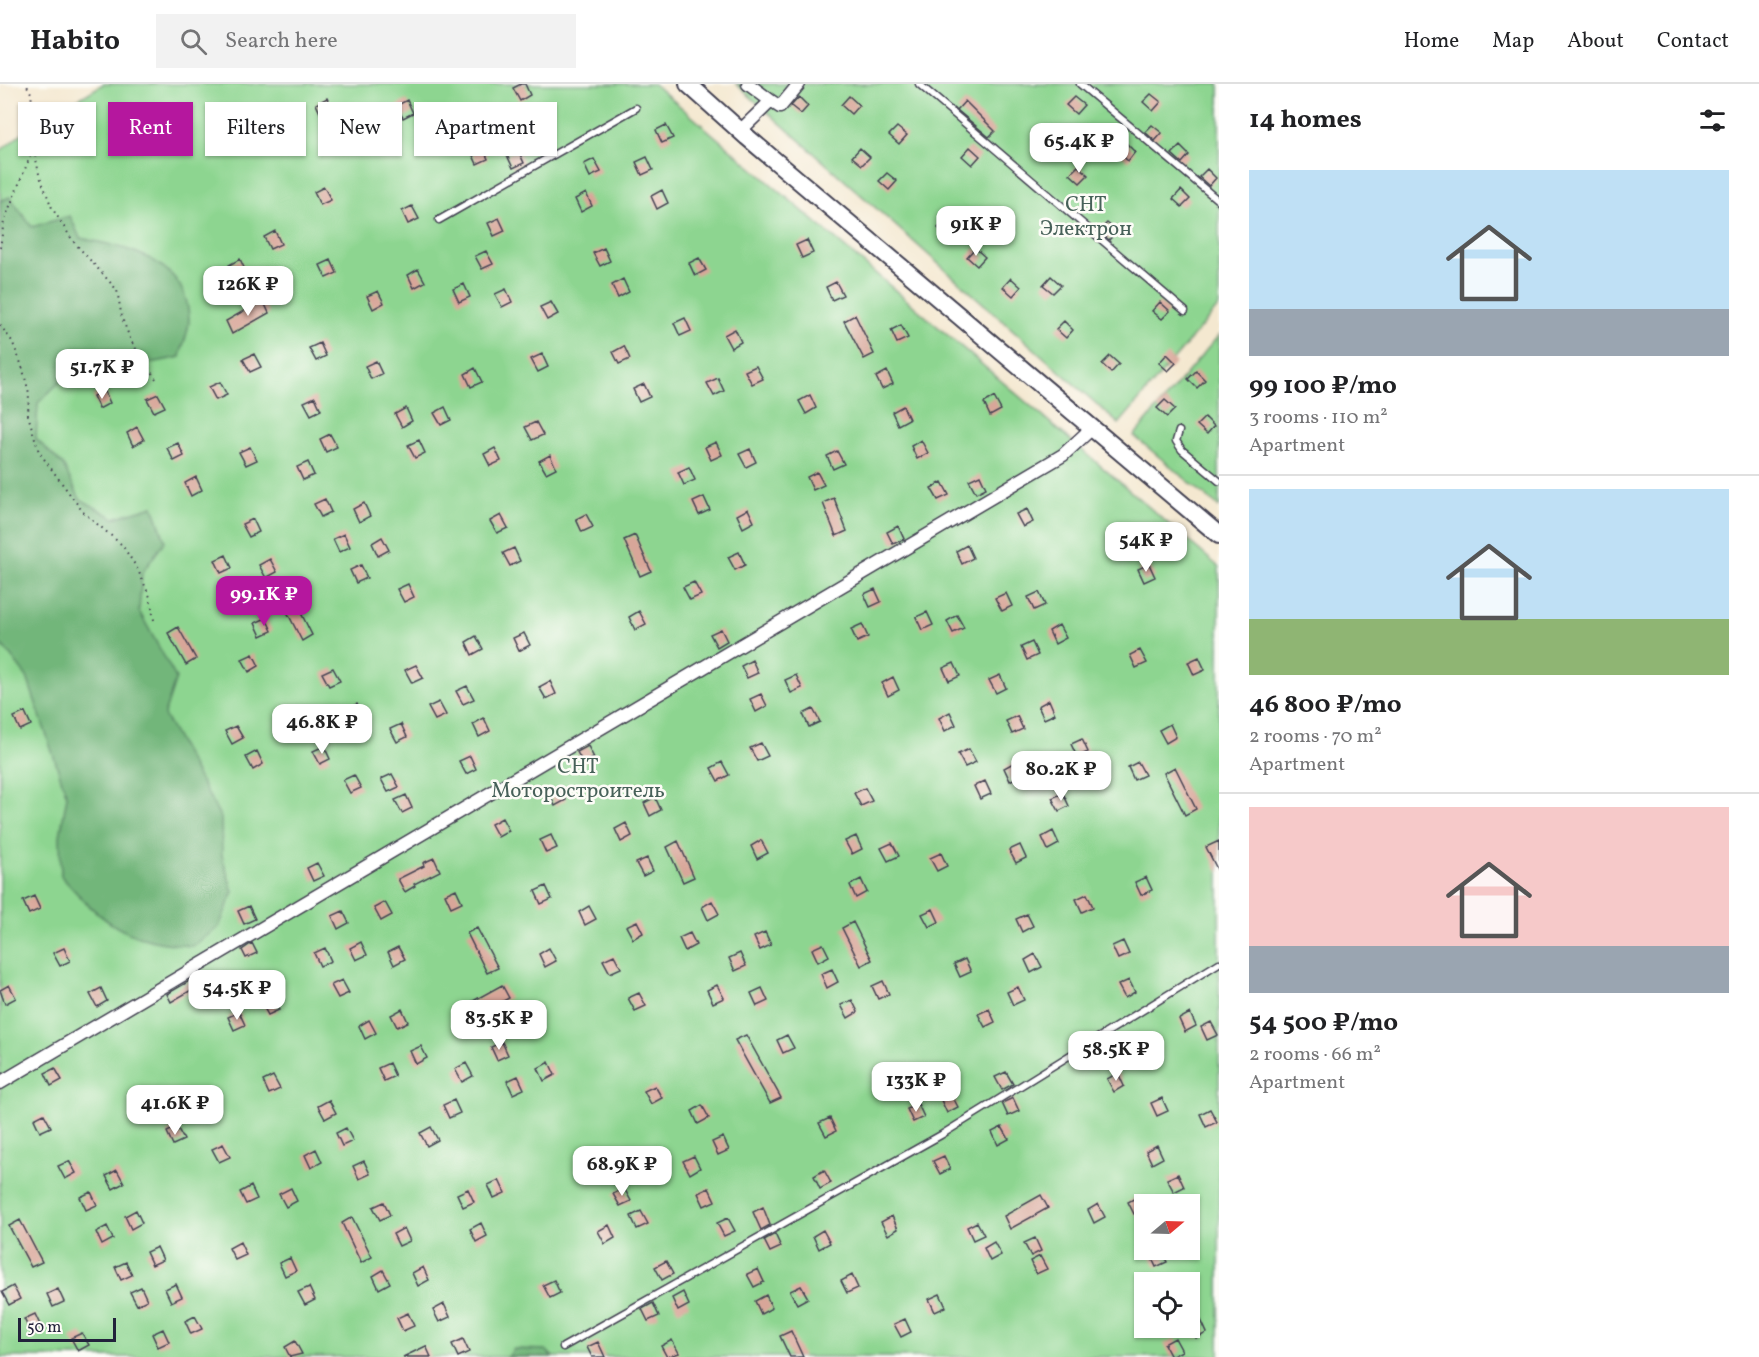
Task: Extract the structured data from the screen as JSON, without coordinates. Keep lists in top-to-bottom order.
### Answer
{
  "parks": ["СНТ Электрон", "СНТ Моторостроитель"],
  "scale_bar": "50 m",
  "north": "right",
  "page": {
    "header": "Habito",
    "search": "Search here",
    "nav": [
      "Home",
      "Map",
      "About",
      "Contact"
    ],
    "heading": "14 homes",
    "chip": [
      "Buy",
      "Rent",
      "Filters",
      "New",
      "Apartment"
    ],
    "price": [
      "65.4K ₽",
      "91K ₽",
      "126K ₽",
      "51.7K ₽",
      "54K ₽",
      "99.1K ₽",
      "46.8K ₽",
      "80.2K ₽",
      "54.5K ₽",
      "83.5K ₽",
      "58.5K ₽",
      "133K ₽",
      "41.6K ₽",
      "68.9K ₽"
    ],
    "list": [
      {
        "name": "99 100 ₽/mo",
        "note": "3 rooms · 110 m² · Apartment"
      },
      {
        "name": "46 800 ₽/mo",
        "note": "2 rooms · 70 m² · Apartment"
      },
      {
        "name": "54 500 ₽/mo",
        "note": "2 rooms · 66 m² · Apartment"
      }
    ],
    "scale": "50 m"
  }
}
